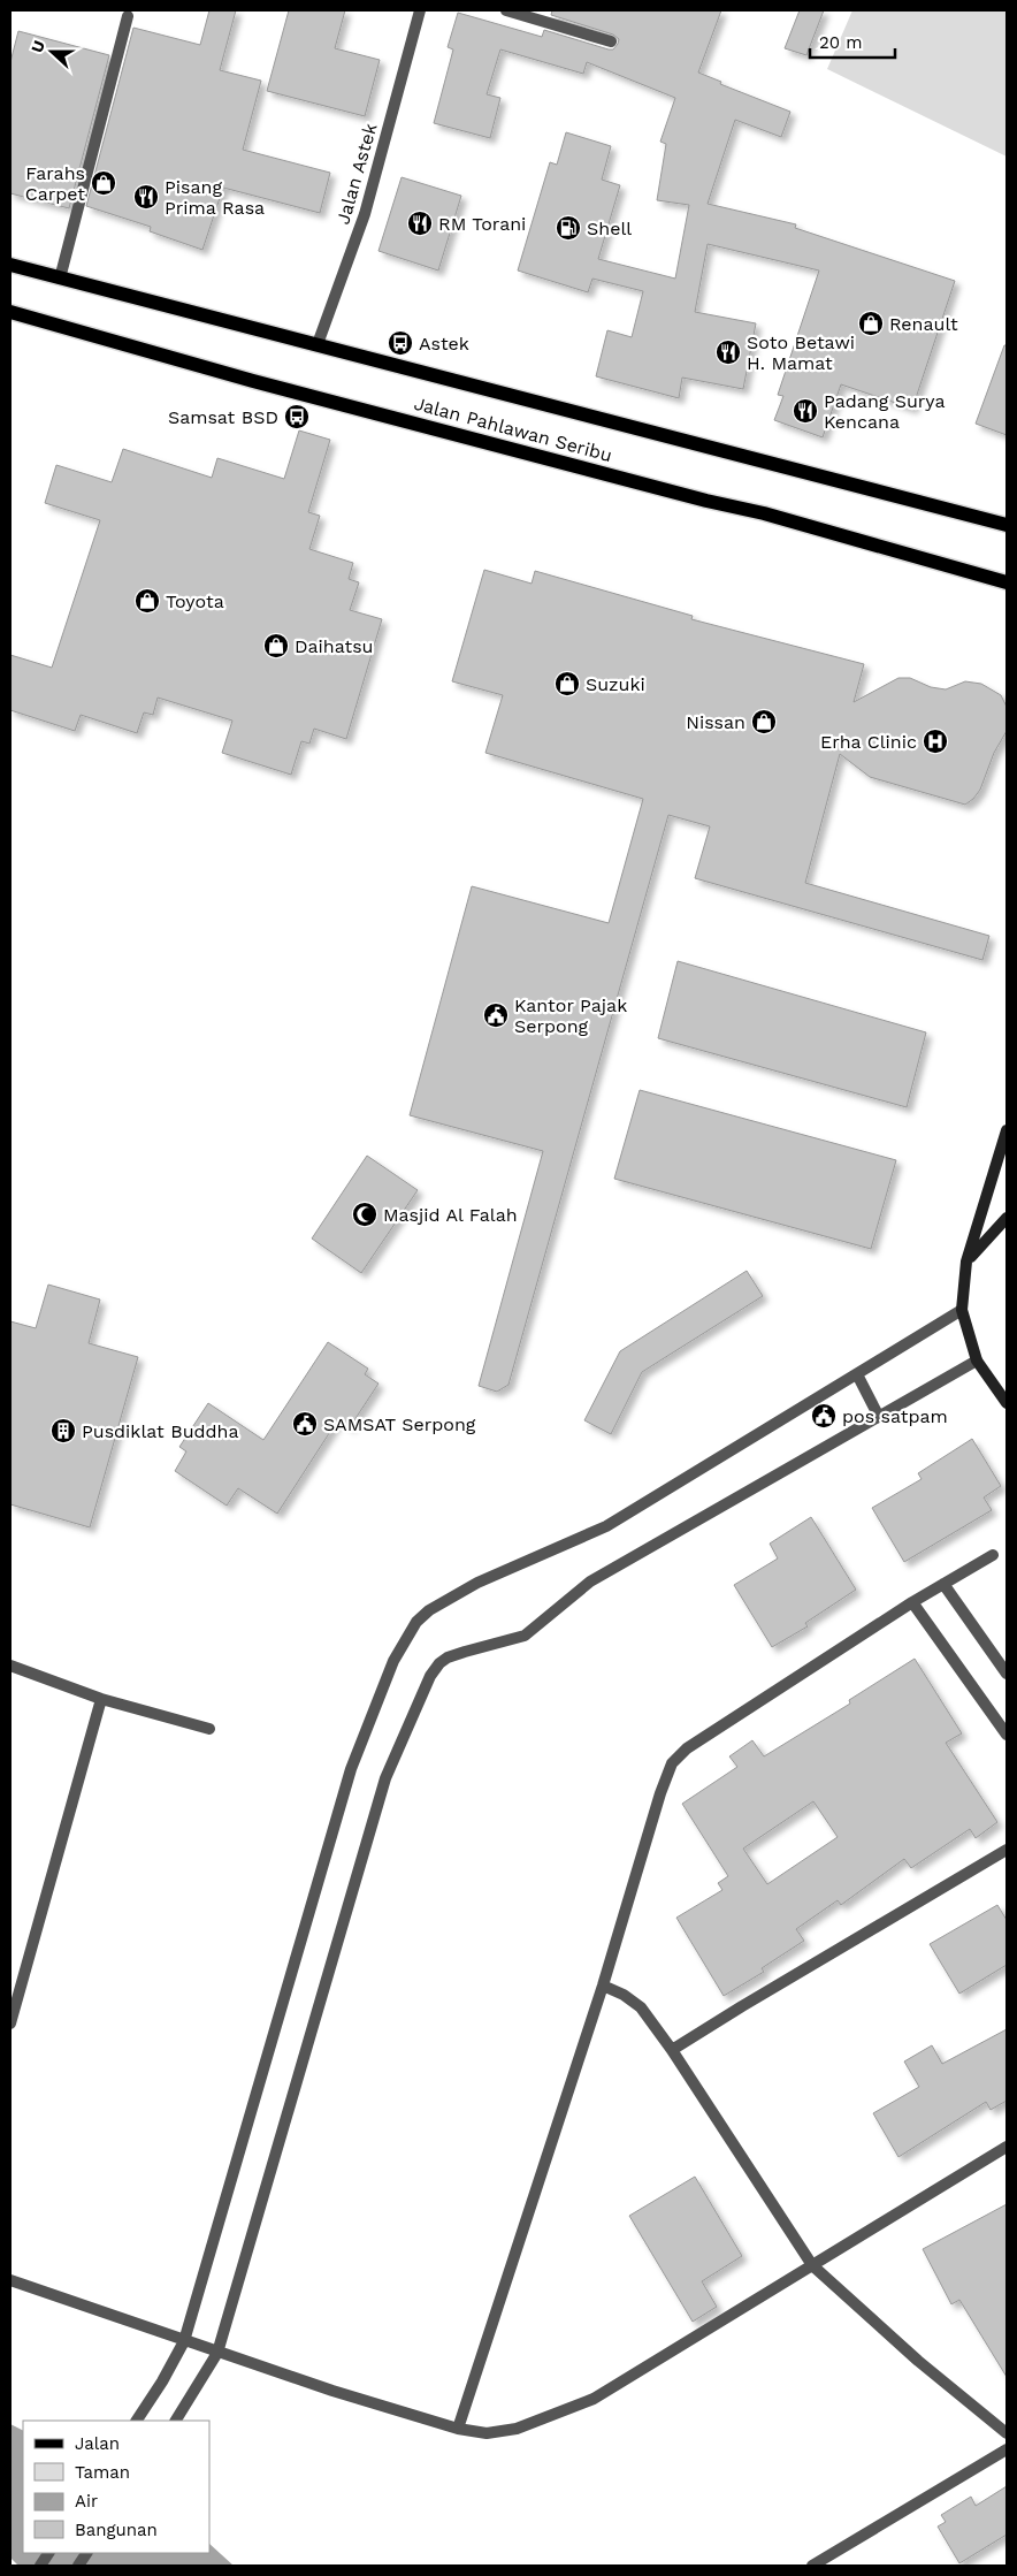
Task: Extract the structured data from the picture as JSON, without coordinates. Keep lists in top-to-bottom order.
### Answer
{
  "streets": {
    "main road": ["Jalan Pahlawan Seribu"],
    "street": ["Jalan Astek"]
  },
  "crossings": [
    ["Jalan Astek", "Jalan Pahlawan Seribu"]
  ],
  "places": {
    "shop": [
      "Farahs Carpet",
      "Renault",
      "Toyota",
      "Daihatsu",
      "Suzuki",
      "Nissan"
    ],
    "restaurant": [
      "Pisang Prima Rasa",
      "RM Torani",
      "Soto Betawi H. Mamat",
      "Padang Surya Kencana"
    ],
    "fuel station": ["Shell"],
    "bus stop": ["Astek", "Samsat BSD"],
    "hospital": ["Erha Clinic"],
    "public building": ["Kantor Pajak Serpong", "pos satpam", "SAMSAT Serpong"],
    "mosque": ["Masjid Al Falah"],
    "building": ["Pusdiklat Buddha"]
  },
  "legend": [
    "Jalan",
    "Taman",
    "Air",
    "Bangunan"
  ],
  "scale_bar": "20 m",
  "north": "left"
}
